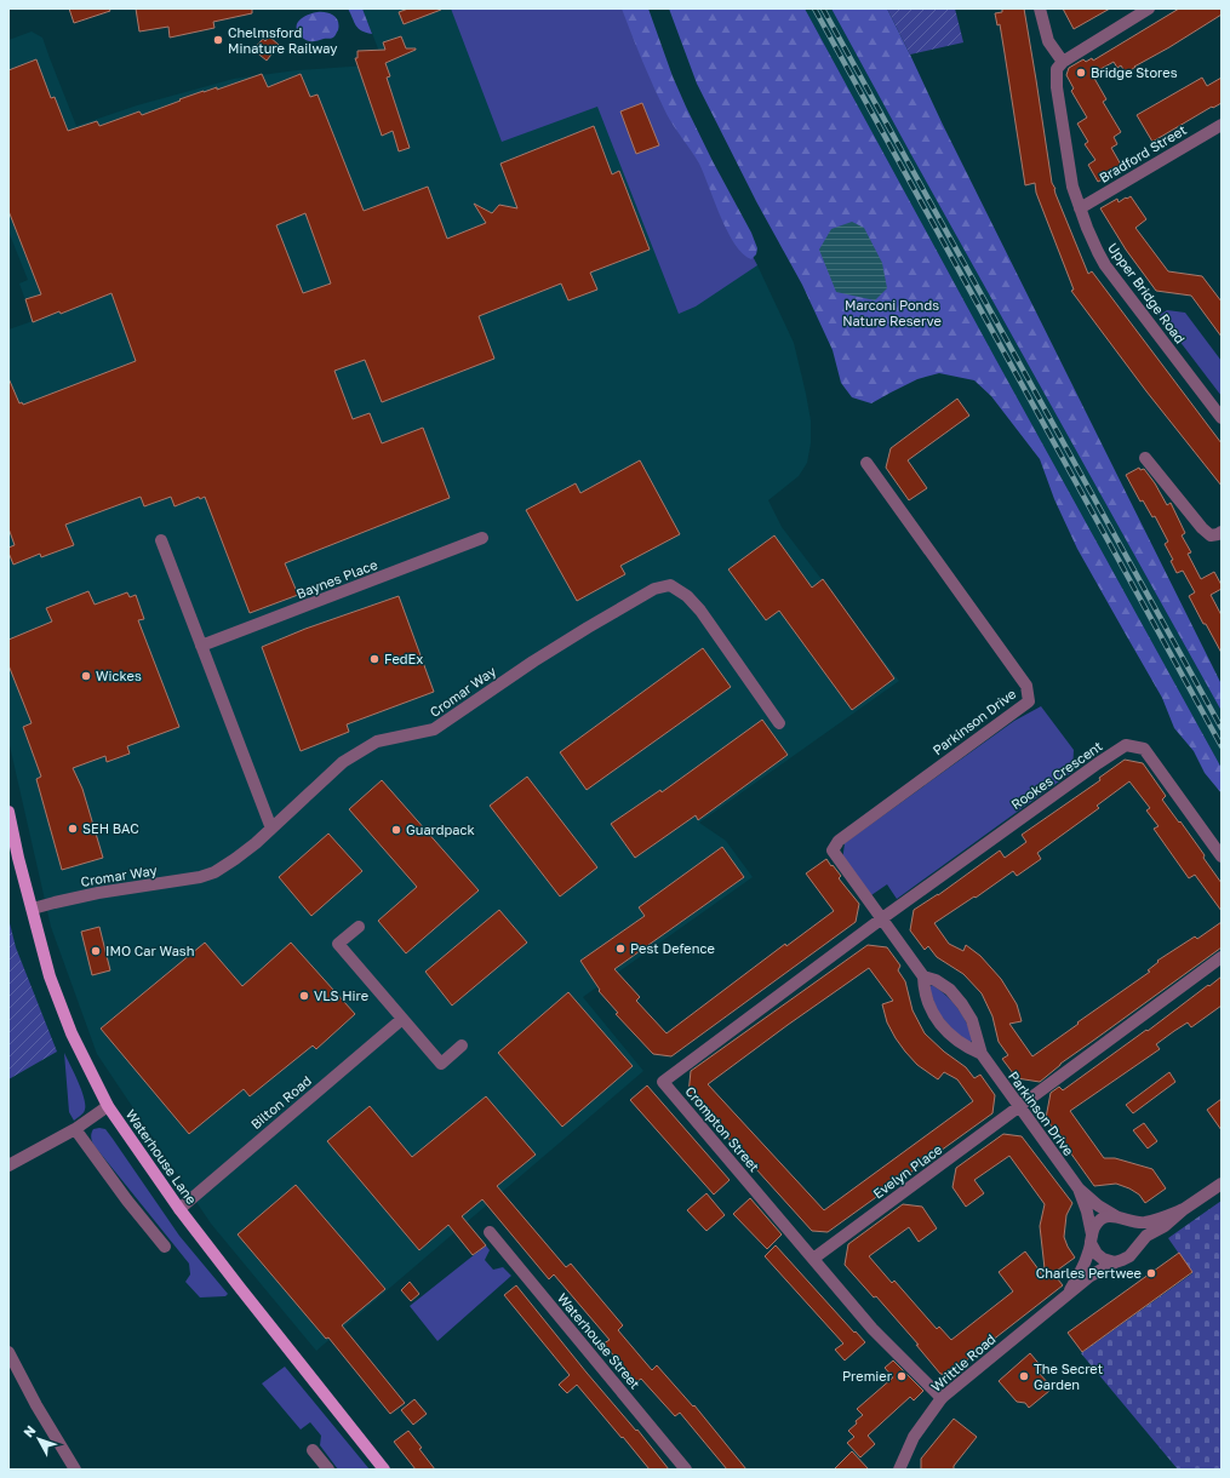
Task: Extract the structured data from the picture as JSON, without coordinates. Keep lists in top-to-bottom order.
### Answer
{
  "streets": {
    "main road": ["Waterhouse Lane"],
    "street": [
      "Bradford Street",
      "Upper Bridge Road",
      "Baynes Place",
      "Cromar Way",
      "Parkinson Drive",
      "Rookes Crescent",
      "Bilton Road",
      "Crompton Street",
      "Evelyn Place",
      "Waterhouse Street",
      "Writtle Road"
    ]
  },
  "crossings": [
    ["Bradford Street", "Upper Bridge Road"],
    ["Cromar Way", "Waterhouse Lane"],
    ["Parkinson Drive", "Rookes Crescent"],
    ["Parkinson Drive", "Crompton Street"],
    ["Parkinson Drive", "Evelyn Place"],
    ["Parkinson Drive", "Writtle Road"],
    ["Rookes Crescent", "Crompton Street"],
    ["Bilton Road", "Waterhouse Lane"],
    ["Crompton Street", "Evelyn Place"],
    ["Crompton Street", "Writtle Road"]
  ],
  "parks": ["Marconi Ponds Nature Reserve"],
  "places": [
    "Chelmsford Minature Railway",
    "Bridge Stores",
    "FedEx",
    "Wickes",
    "SEH BAC",
    "Guardpack",
    "Pest Defence",
    "IMO Car Wash",
    "VLS Hire",
    "Charles Pertwee",
    "Premier",
    "The Secret Garden"
  ],
  "north": "top left"
}
